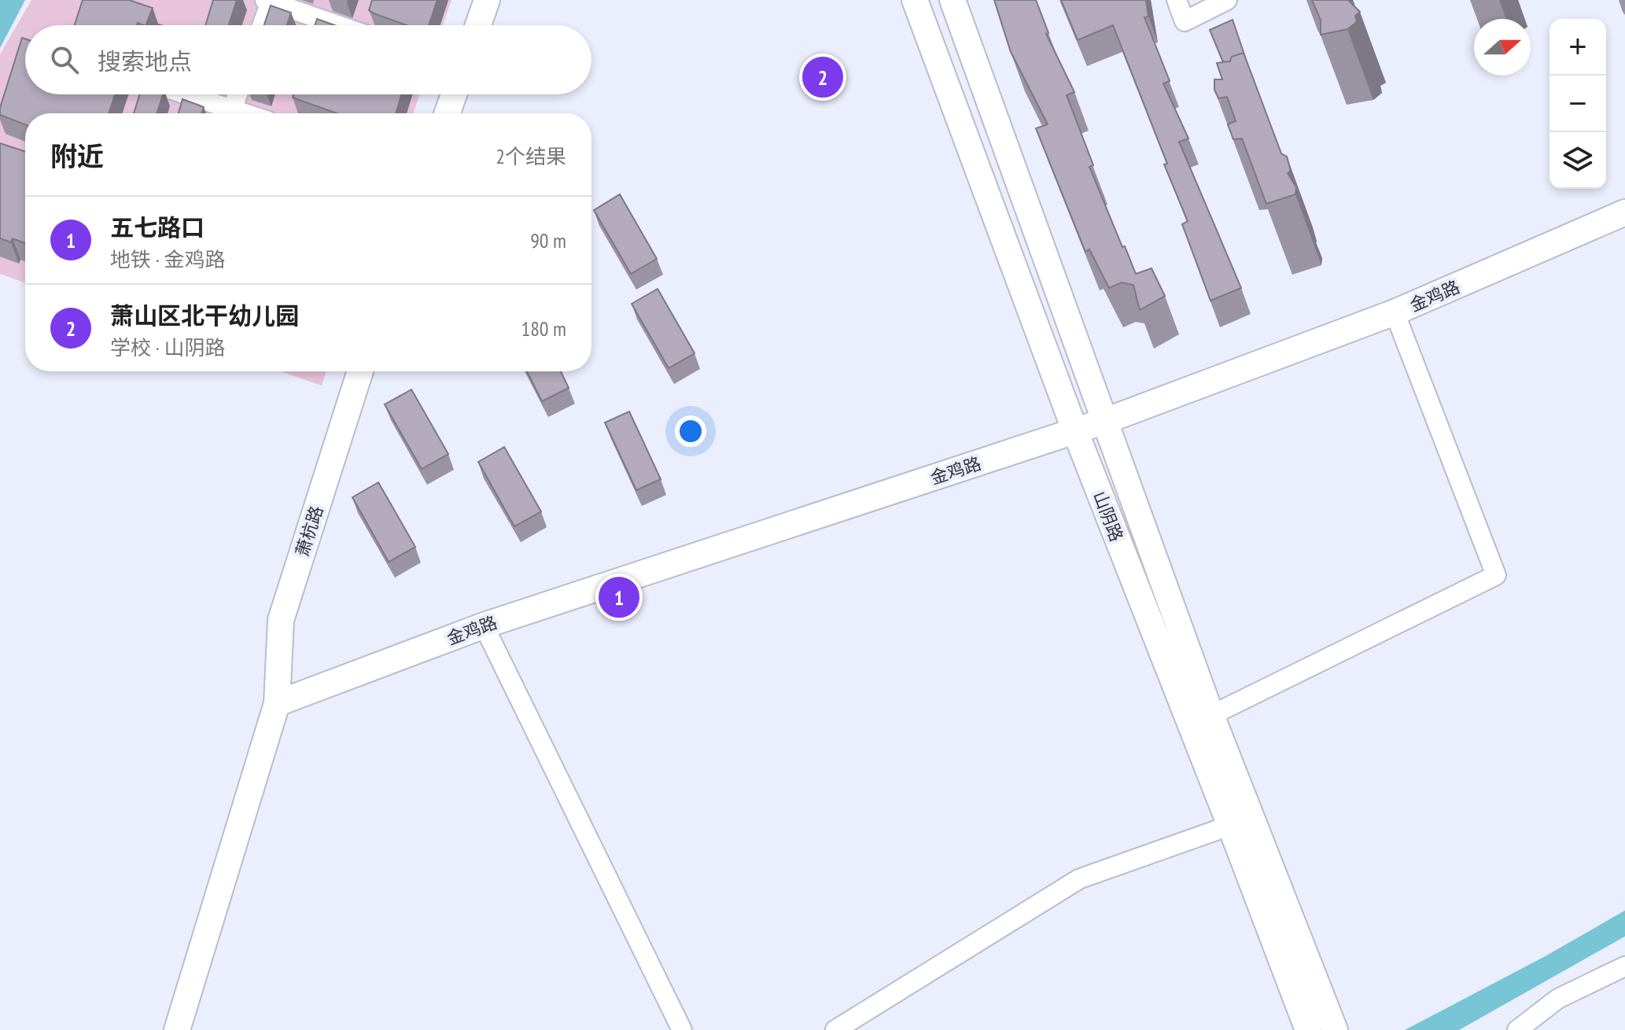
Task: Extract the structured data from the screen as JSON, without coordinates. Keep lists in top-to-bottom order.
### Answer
{
  "streets": {
    "main road": ["金鸡路", "山阴路", "萧杭路"]
  },
  "crossings": [
    ["金鸡路", "山阴路"],
    ["金鸡路", "萧杭路"]
  ],
  "north": "right",
  "page": {
    "map_buttons": ["+", "−"],
    "search": "搜索地点",
    "pins": ["2", "1"],
    "heading": ["附近", "2个结果"],
    "list": [
      {
        "mark": "1",
        "name": "五七路口",
        "note": "地铁 · 金鸡路",
        "value": "90 m"
      },
      {
        "mark": "2",
        "name": "萧山区北干幼儿园",
        "note": "学校 · 山阴路",
        "value": "180 m"
      }
    ]
  }
}
